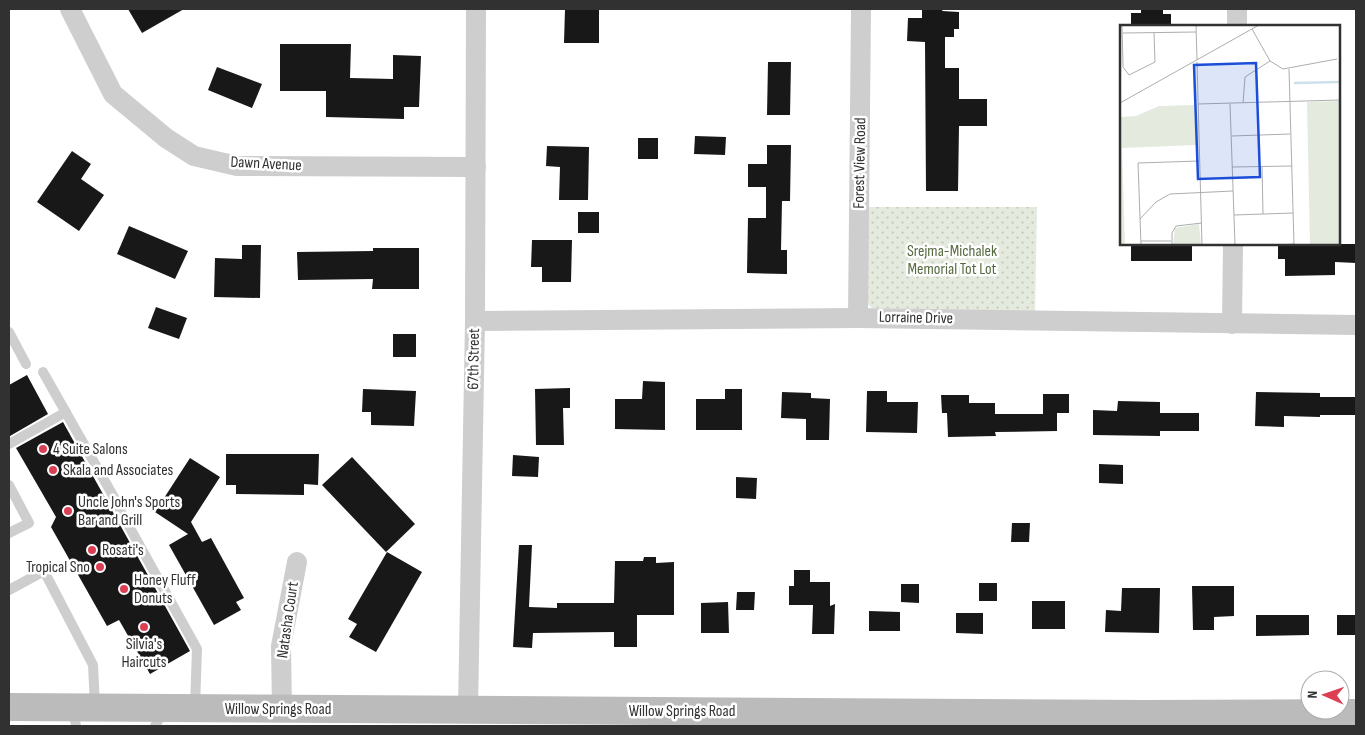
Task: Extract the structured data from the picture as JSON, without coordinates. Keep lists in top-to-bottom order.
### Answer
{
  "streets": {
    "main road": ["Willow Springs Road"],
    "street": [
      "Forest View Road",
      "Dawn Avenue",
      "Lorraine Drive",
      "67th Street",
      "Natasha Court"
    ]
  },
  "crossings": [
    ["Forest View Road", "Lorraine Drive"],
    ["Dawn Avenue", "67th Street"],
    ["Lorraine Drive", "67th Street"],
    ["67th Street", "Willow Springs Road"],
    ["Natasha Court", "Willow Springs Road"]
  ],
  "parks": ["Srejma-Michalek Memorial Tot Lot"],
  "places": [
    "4 Suite Salons",
    "Skala and Associates",
    "Uncle John's Sports Bar and Grill",
    "Rosati's",
    "Tropical Sno",
    "Honey Fluff Donuts",
    "Silvia's Haircuts"
  ],
  "north": "left"
}
